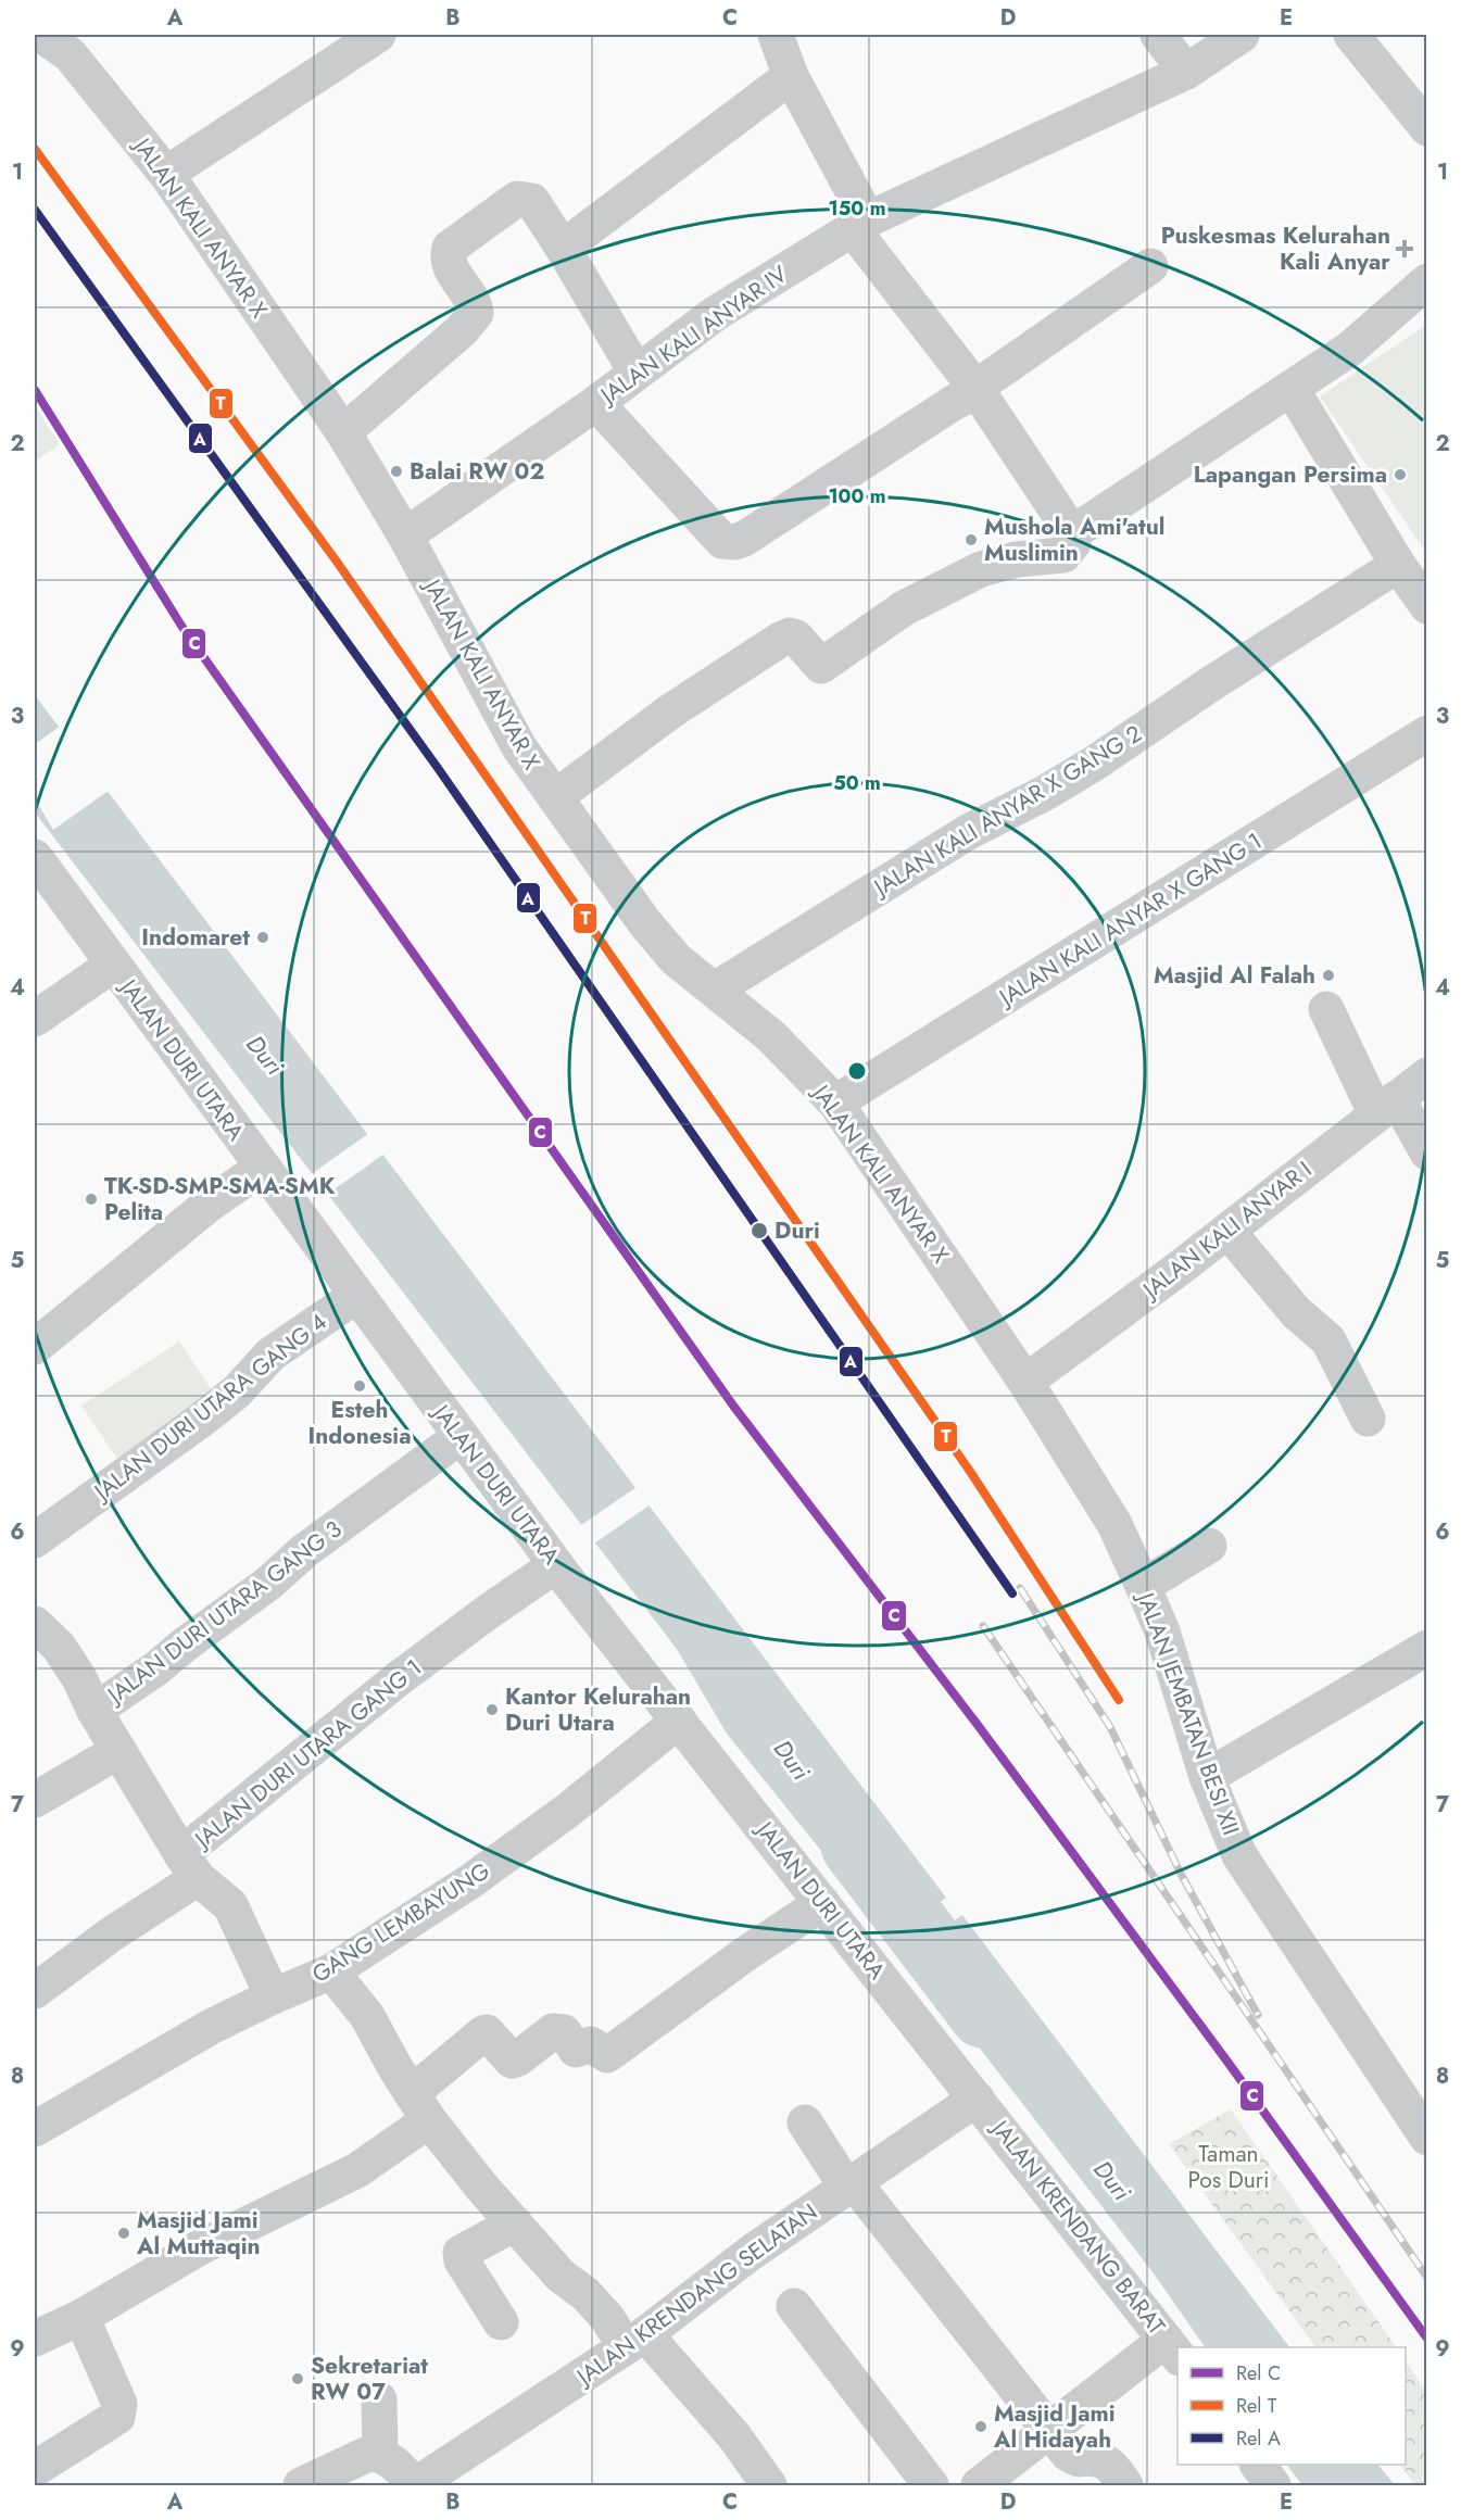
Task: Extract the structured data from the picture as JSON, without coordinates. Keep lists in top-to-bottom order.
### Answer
{
  "streets": {
    "street": [
      "JALAN KALI ANYAR X",
      "JALAN KALI ANYAR IV",
      "JALAN KALI ANYAR X GANG 2",
      "JALAN KALI ANYAR X GANG 1",
      "JALAN DURI UTARA",
      "JALAN KALI ANYAR I",
      "JALAN DURI UTARA GANG 4",
      "JALAN DURI UTARA GANG 3",
      "JALAN JEMBATAN BESI XII",
      "JALAN DURI UTARA GANG 1",
      "GANG LEMBAYUNG",
      "JALAN KRENDANG BARAT",
      "JALAN KRENDANG SELATAN"
    ]
  },
  "crossings": [
    ["JALAN KALI ANYAR X", "JALAN KALI ANYAR IV"],
    ["JALAN KALI ANYAR X", "JALAN KALI ANYAR X GANG 2"],
    ["JALAN KALI ANYAR X", "JALAN KALI ANYAR X GANG 1"],
    ["JALAN KALI ANYAR X", "JALAN KALI ANYAR I"],
    ["JALAN KALI ANYAR X", "JALAN JEMBATAN BESI XII"],
    ["JALAN DURI UTARA", "JALAN DURI UTARA GANG 4"],
    ["JALAN DURI UTARA", "JALAN DURI UTARA GANG 3"],
    ["JALAN DURI UTARA", "JALAN DURI UTARA GANG 1"],
    ["JALAN DURI UTARA", "GANG LEMBAYUNG"],
    ["JALAN DURI UTARA", "JALAN KRENDANG BARAT"],
    ["JALAN DURI UTARA", "JALAN KRENDANG SELATAN"],
    ["JALAN KALI ANYAR I", "JALAN JEMBATAN BESI XII"],
    ["JALAN DURI UTARA GANG 3", "JALAN DURI UTARA GANG 1"],
    ["JALAN DURI UTARA GANG 3", "GANG LEMBAYUNG"],
    ["JALAN KRENDANG BARAT", "JALAN KRENDANG SELATAN"]
  ],
  "water": ["Duri"],
  "parks": ["Taman Pos Duri"],
  "places": {
    "health": ["Puskesmas Kelurahan Kali Anyar"],
    "other": [
      "Balai RW 02",
      "Lapangan Persima",
      "Mushola Ami'atul Muslimin",
      "Indomaret",
      "Masjid Al Falah",
      "TK-SD-SMP-SMA-SMK Pelita",
      "Duri",
      "Esteh Indonesia",
      "Kantor Kelurahan Duri Utara",
      "Masjid Jami Al Muttaqin",
      "Sekretariat RW 07",
      "Masjid Jami Al Hidayah"
    ]
  },
  "lines": ["rail line T", "rail line A", "rail line C"],
  "legend": ["Rel C", "Rel T", "Rel A"],
  "grid": {
    "columns": [
      "A",
      "B",
      "C",
      "D",
      "E"
    ],
    "rows": [
      "1",
      "2",
      "3",
      "4",
      "5",
      "6",
      "7",
      "8",
      "9"
    ]
  },
  "rings": ["150 m", "100 m", "50 m"]
}
